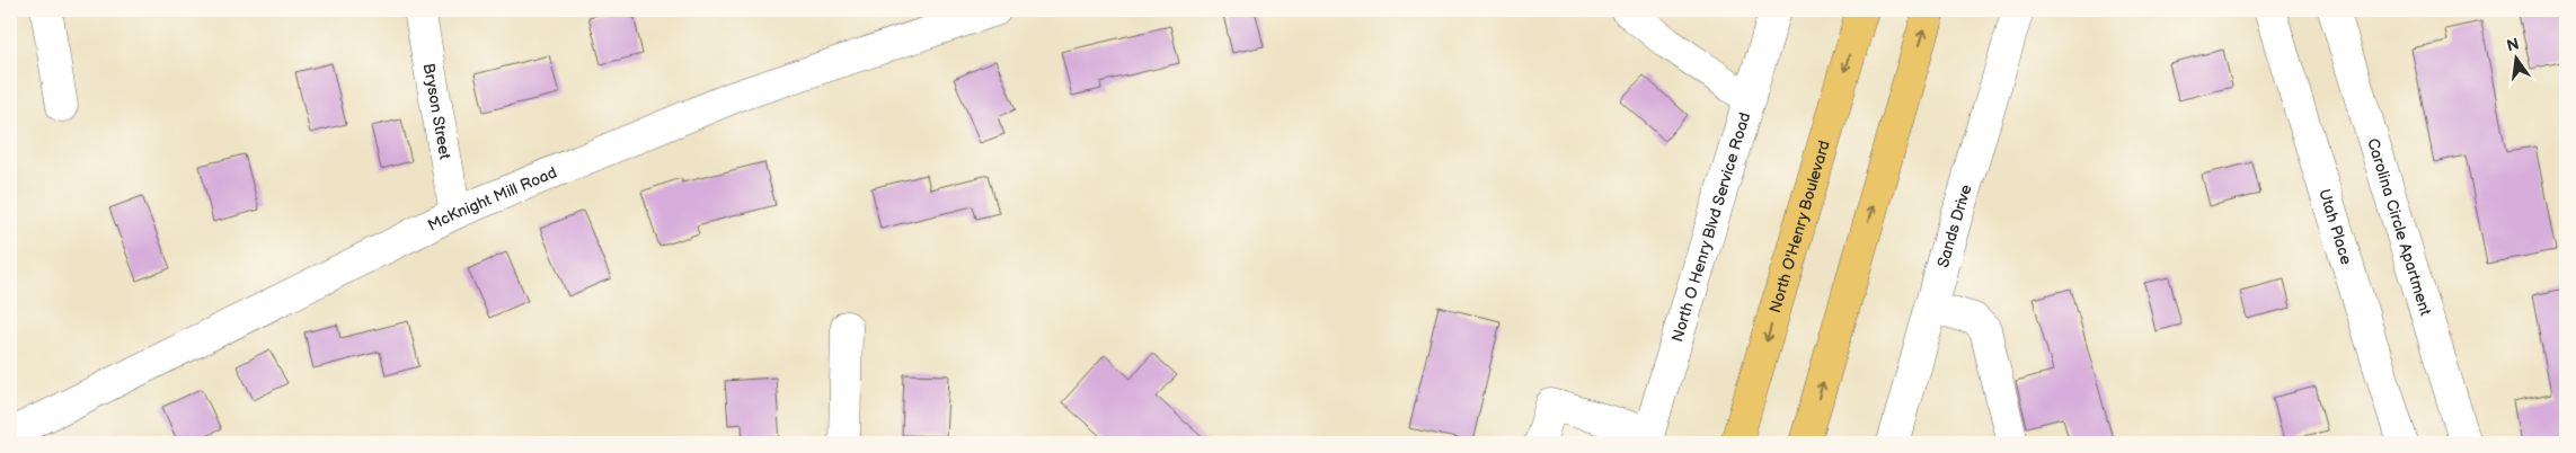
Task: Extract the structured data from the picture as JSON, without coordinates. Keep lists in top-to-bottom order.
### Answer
{
  "streets": {
    "highway": ["North O'Henry Boulevard"],
    "street": [
      "Bryson Street",
      "McKnight Mill Road",
      "North O Henry Blvd Service Road",
      "Sands Drive",
      "Utah Place",
      "Carolina Circle Apartment"
    ]
  },
  "crossings": [
    ["Bryson Street", "McKnight Mill Road"]
  ],
  "north": "top"
}
